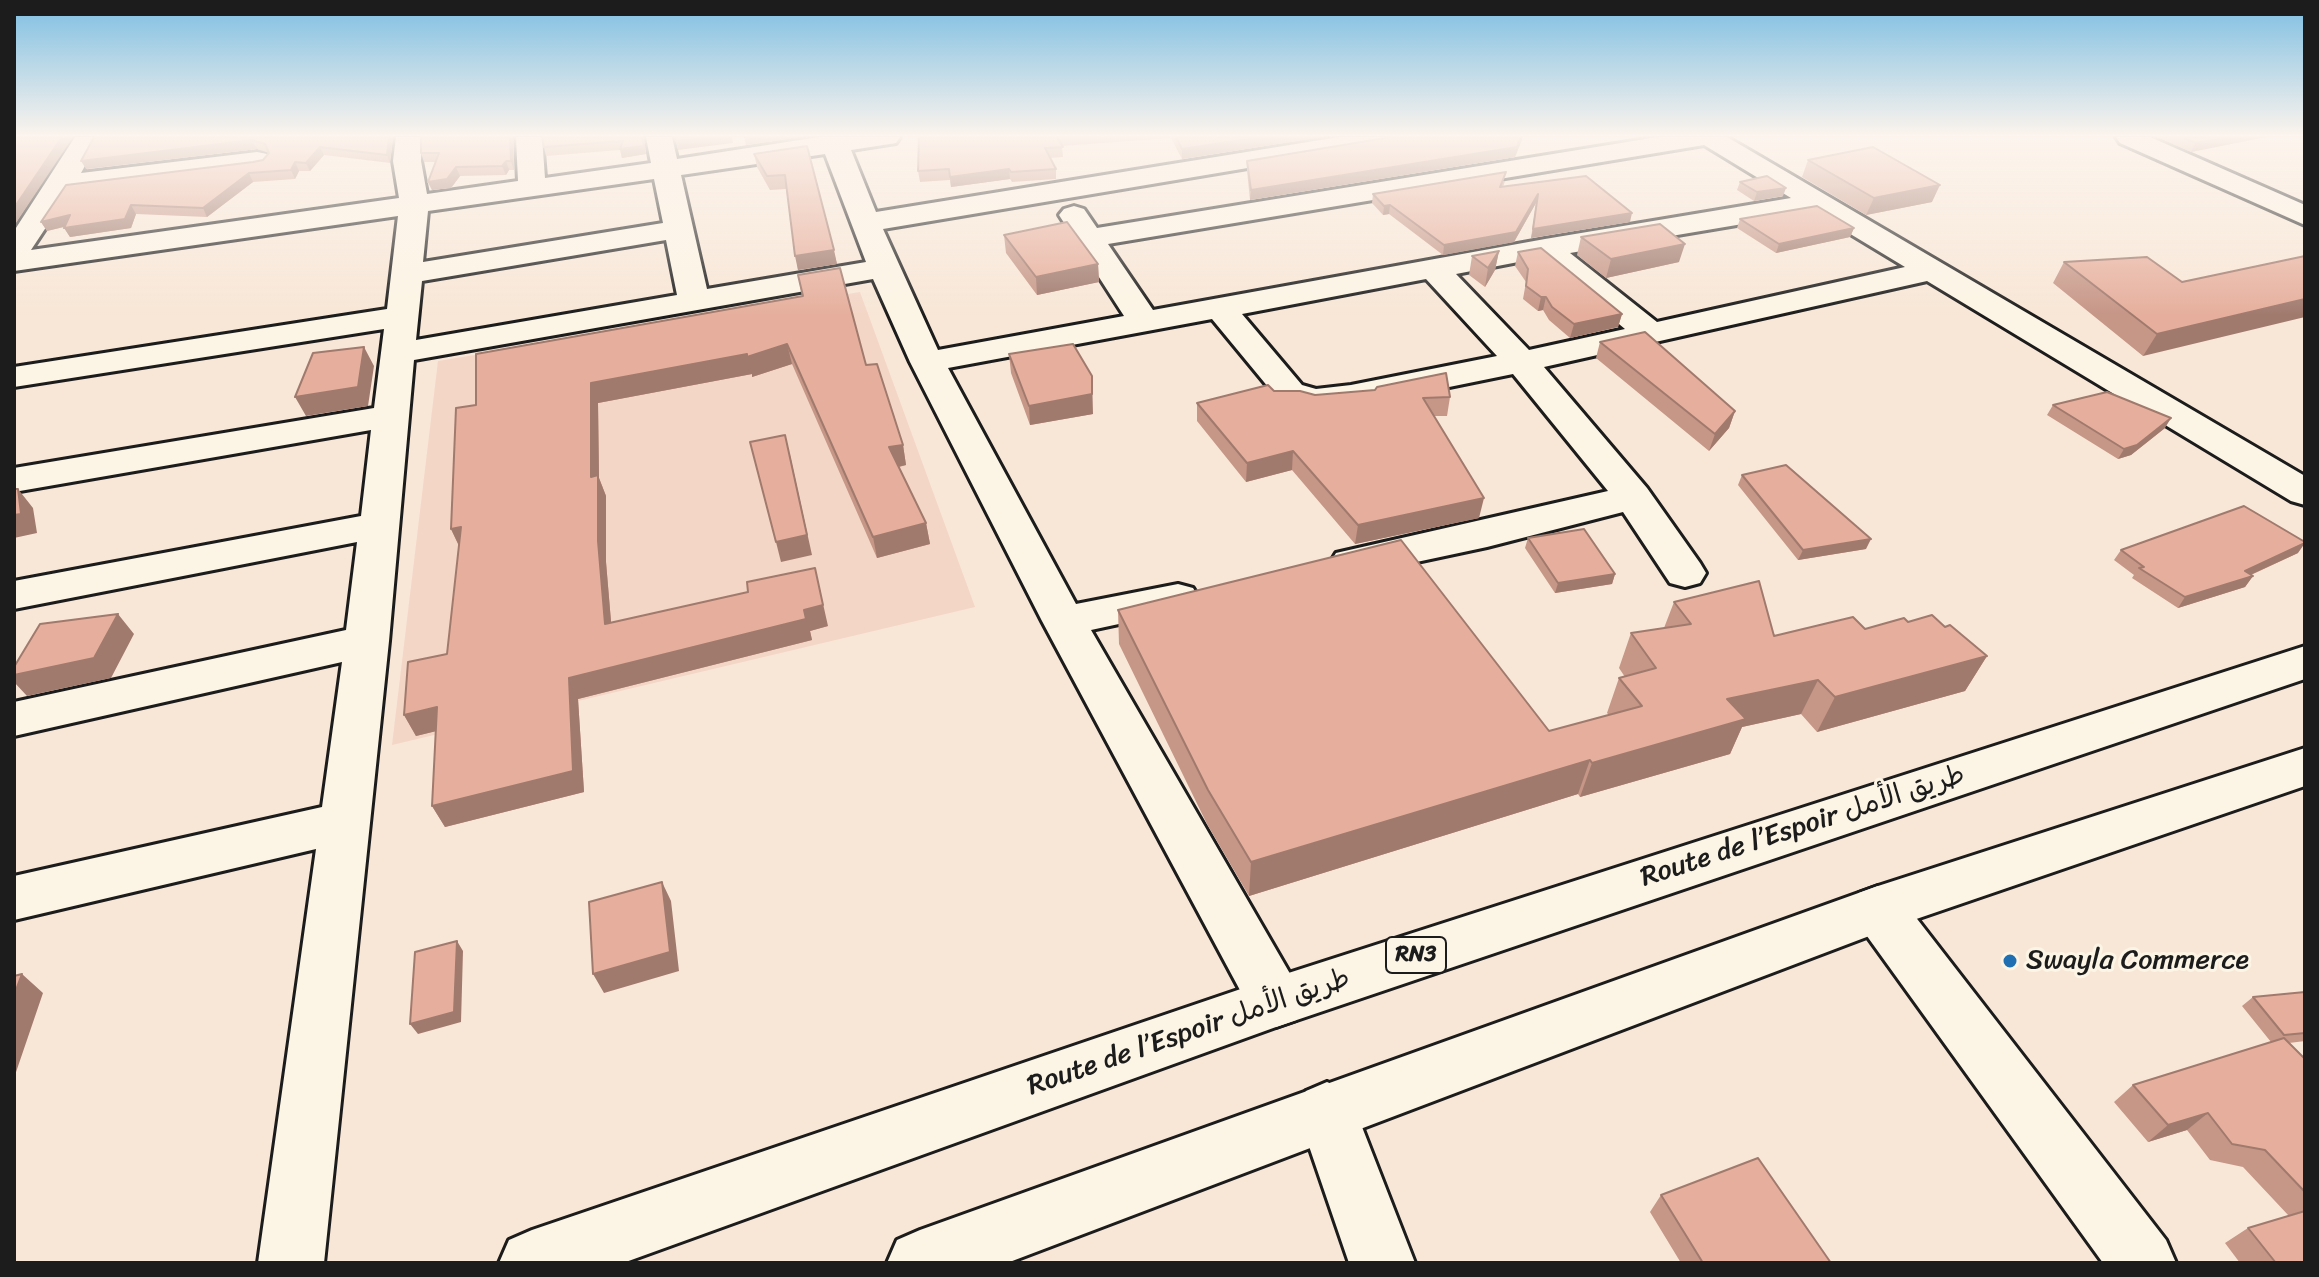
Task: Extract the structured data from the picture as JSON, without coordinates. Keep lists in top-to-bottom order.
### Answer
{
  "streets": {
    "main road": ["Route de l’Espoir طريق الأمل", "RN3"]
  },
  "places": ["Swayla Commerce"]
}
